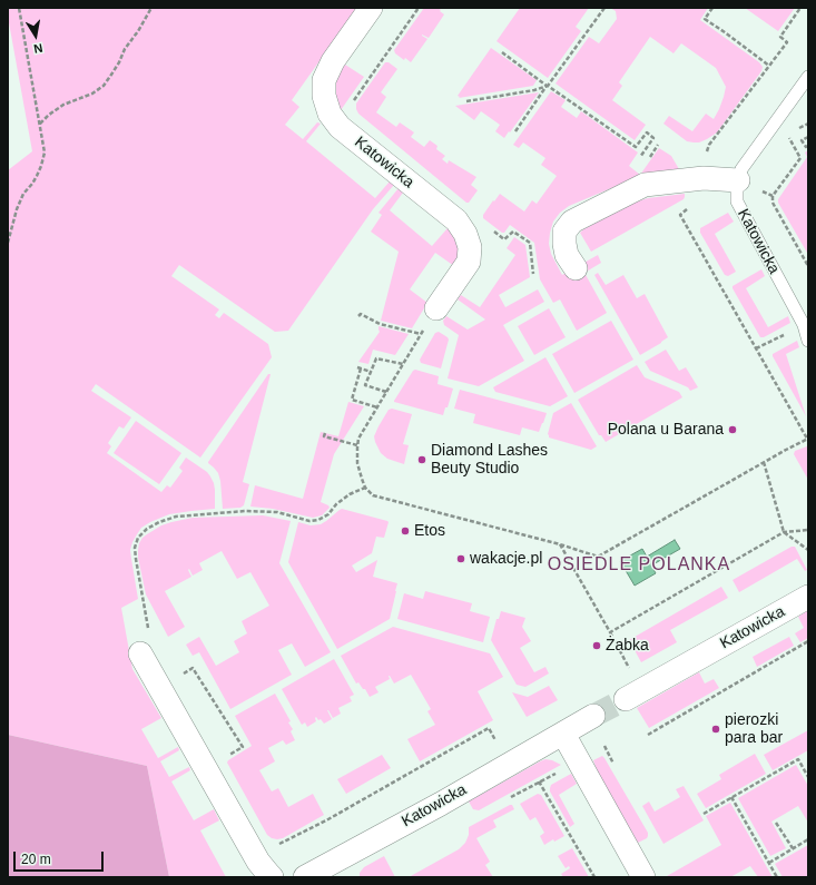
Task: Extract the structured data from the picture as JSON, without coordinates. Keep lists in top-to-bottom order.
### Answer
{
  "streets": {
    "street": ["Katowicka"]
  },
  "districts": ["OSIEDLE POLANKA"],
  "places": [
    "Polana u Barana",
    "Diamond Lashes Beuty Studio",
    "Etos",
    "wakacje.pl",
    "Żabka",
    "pierozki para bar"
  ],
  "scale_bar": "20 m",
  "north": "bottom"
}
